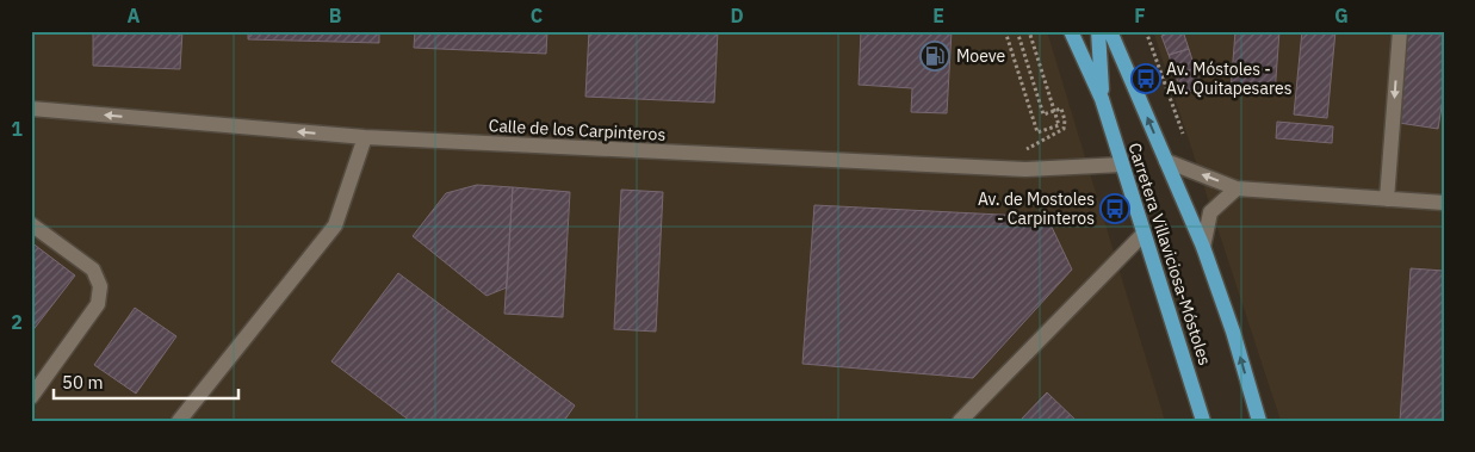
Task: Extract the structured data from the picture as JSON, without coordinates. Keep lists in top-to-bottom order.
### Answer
{
  "streets": {
    "main road": ["Carretera Villaviciosa-Móstoles"],
    "street": ["Calle de los Carpinteros"]
  },
  "crossings": [
    ["Calle de los Carpinteros", "Carretera Villaviciosa-Móstoles"]
  ],
  "places": {
    "fuel station": ["Moeve"],
    "bus stop": ["Av. Móstoles - Av. Quitapesares", "Av. de Mostoles - Carpinteros"]
  },
  "scale_bar": "50 m",
  "grid": {
    "columns": [
      "A",
      "B",
      "C",
      "D",
      "E",
      "F",
      "G"
    ],
    "rows": ["1", "2"]
  }
}
